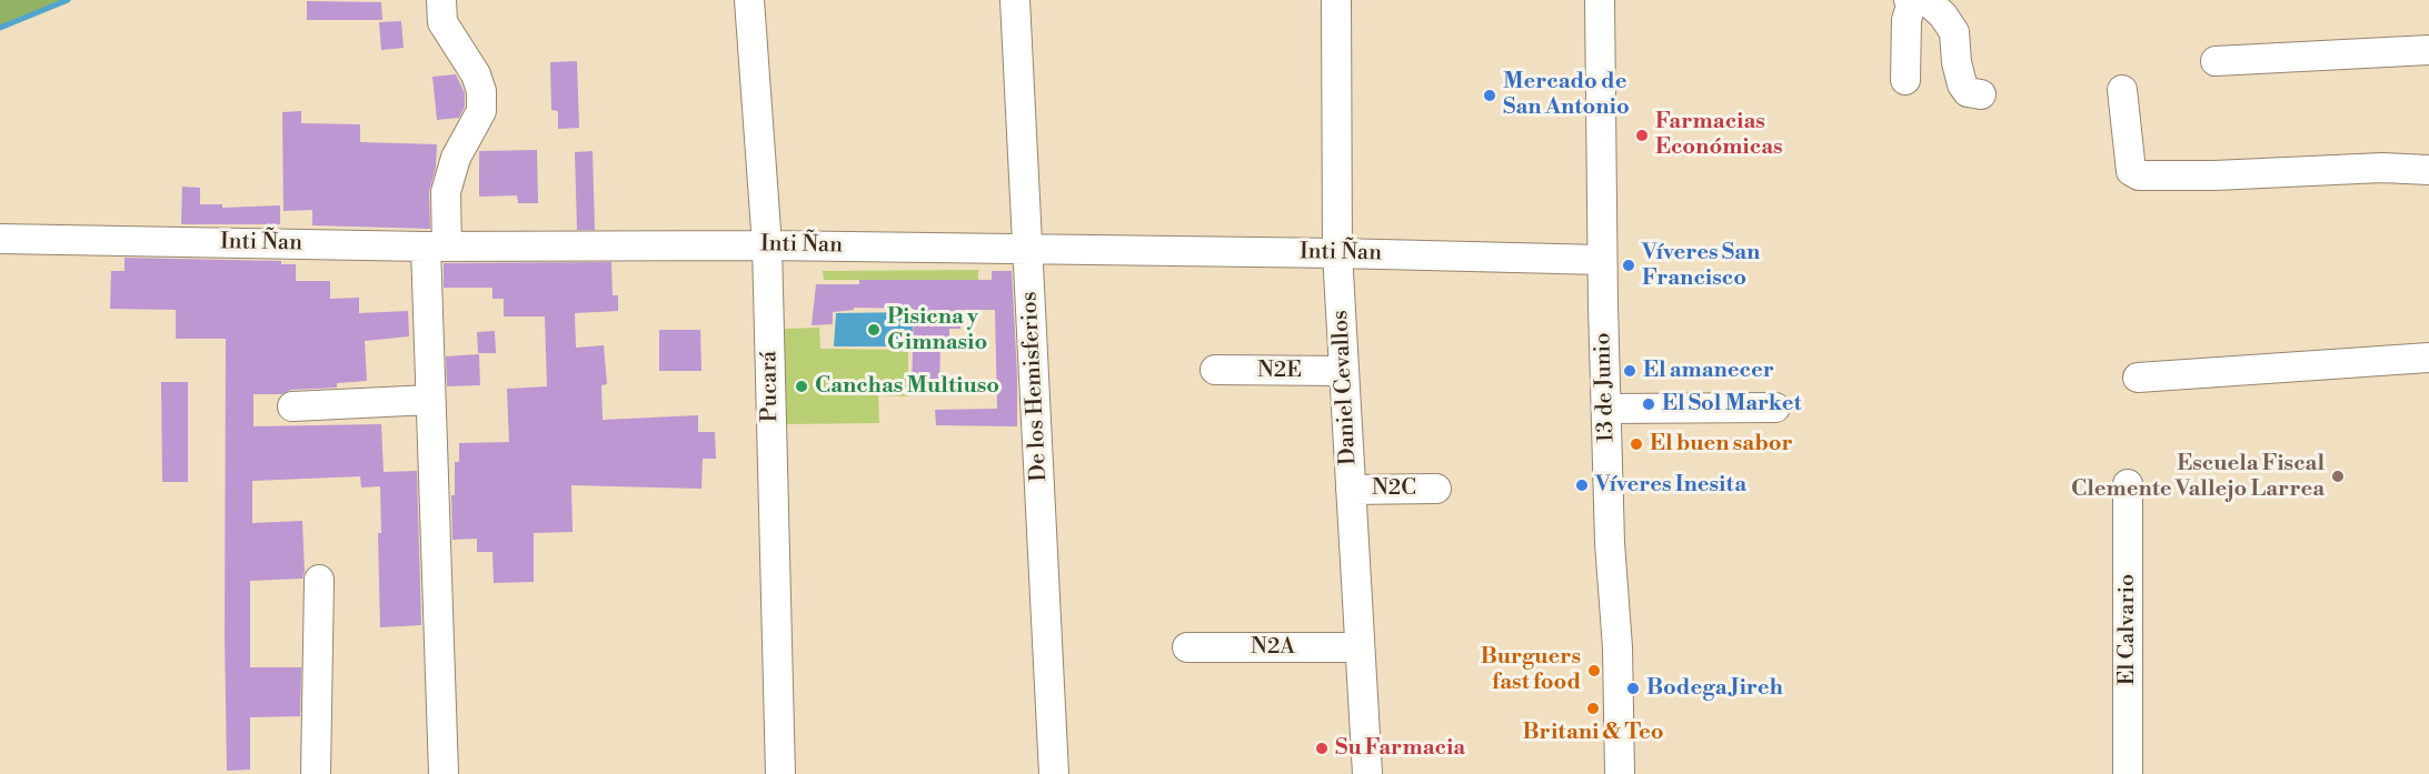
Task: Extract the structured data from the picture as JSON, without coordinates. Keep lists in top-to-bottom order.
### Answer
{
  "streets": {
    "street": [
      "Inti Ñan",
      "N2E",
      "Pucará",
      "De los Hemisferios",
      "Daniel Cevallos",
      "13 de Junio",
      "N2C",
      "El Calvario",
      "N2A"
    ]
  },
  "crossings": [
    ["Inti Ñan", "Pucará"],
    ["Inti Ñan", "De los Hemisferios"],
    ["Inti Ñan", "Daniel Cevallos"],
    ["Inti Ñan", "13 de Junio"],
    ["N2E", "Daniel Cevallos"],
    ["Daniel Cevallos", "N2C"],
    ["Daniel Cevallos", "N2A"]
  ],
  "places": [
    "Mercado de San Antonio",
    "Farmacias Económicas",
    "Víveres San Francisco",
    "Pisicna y Gimnasio",
    "El amanecer",
    "Canchas Multiuso",
    "El Sol Market",
    "El buen sabor",
    "Escuela Fiscal Clemente Vallejo Larrea",
    "Víveres Inesita",
    "Burguers fast food",
    "Bodega Jireh",
    "Britani & Teo",
    "Su Farmacia"
  ]
}
